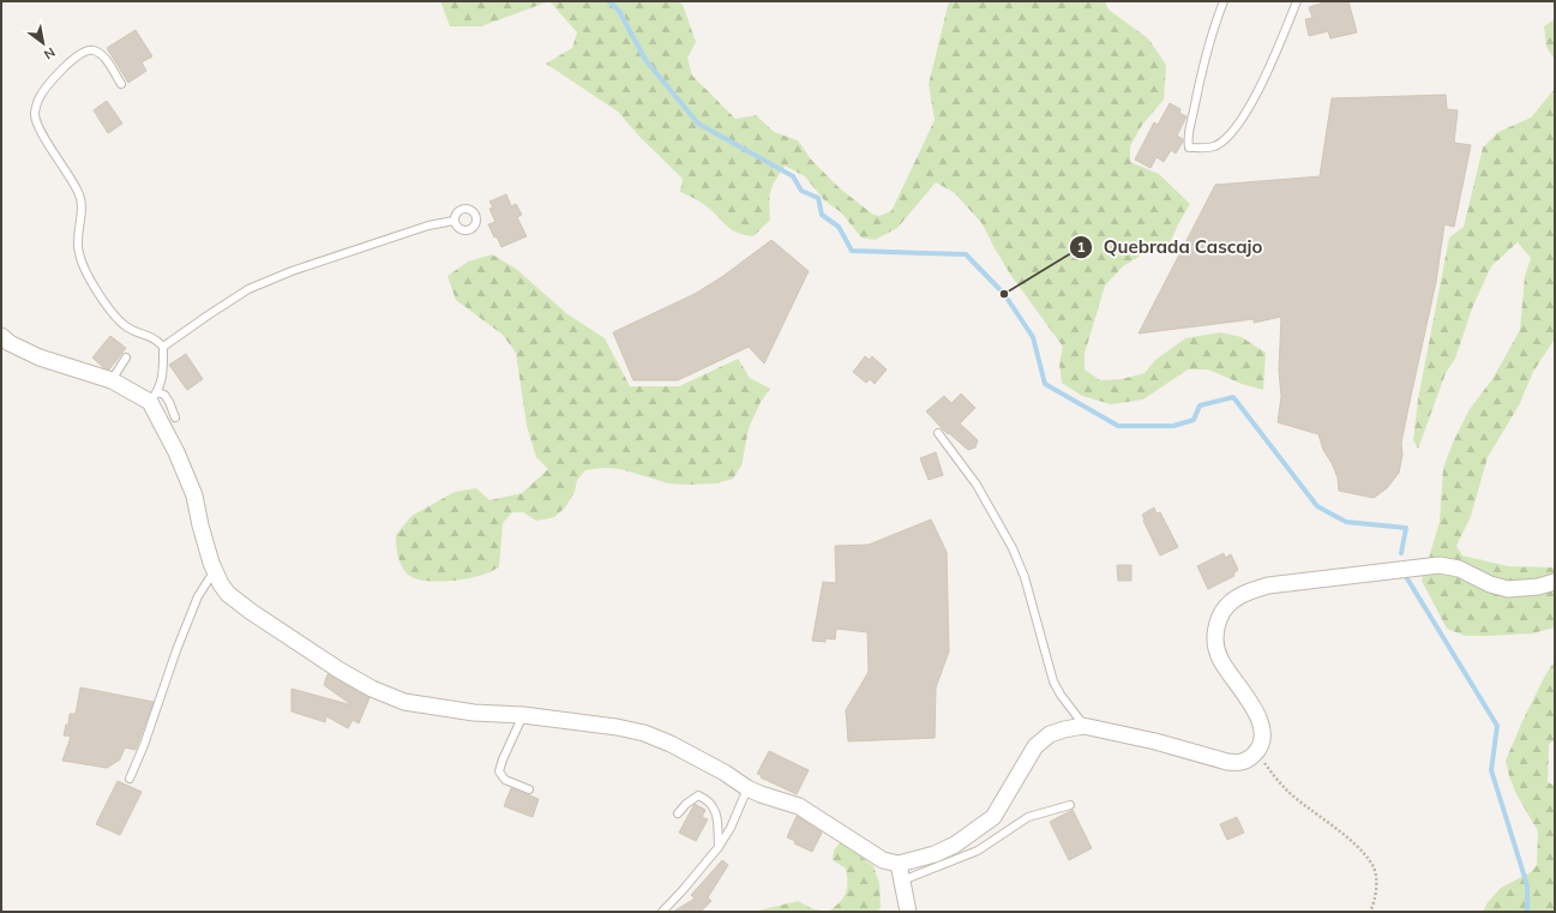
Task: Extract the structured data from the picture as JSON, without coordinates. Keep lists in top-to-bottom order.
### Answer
{
  "places": ["Quebrada Cascajo"],
  "north": "bottom right"
}
